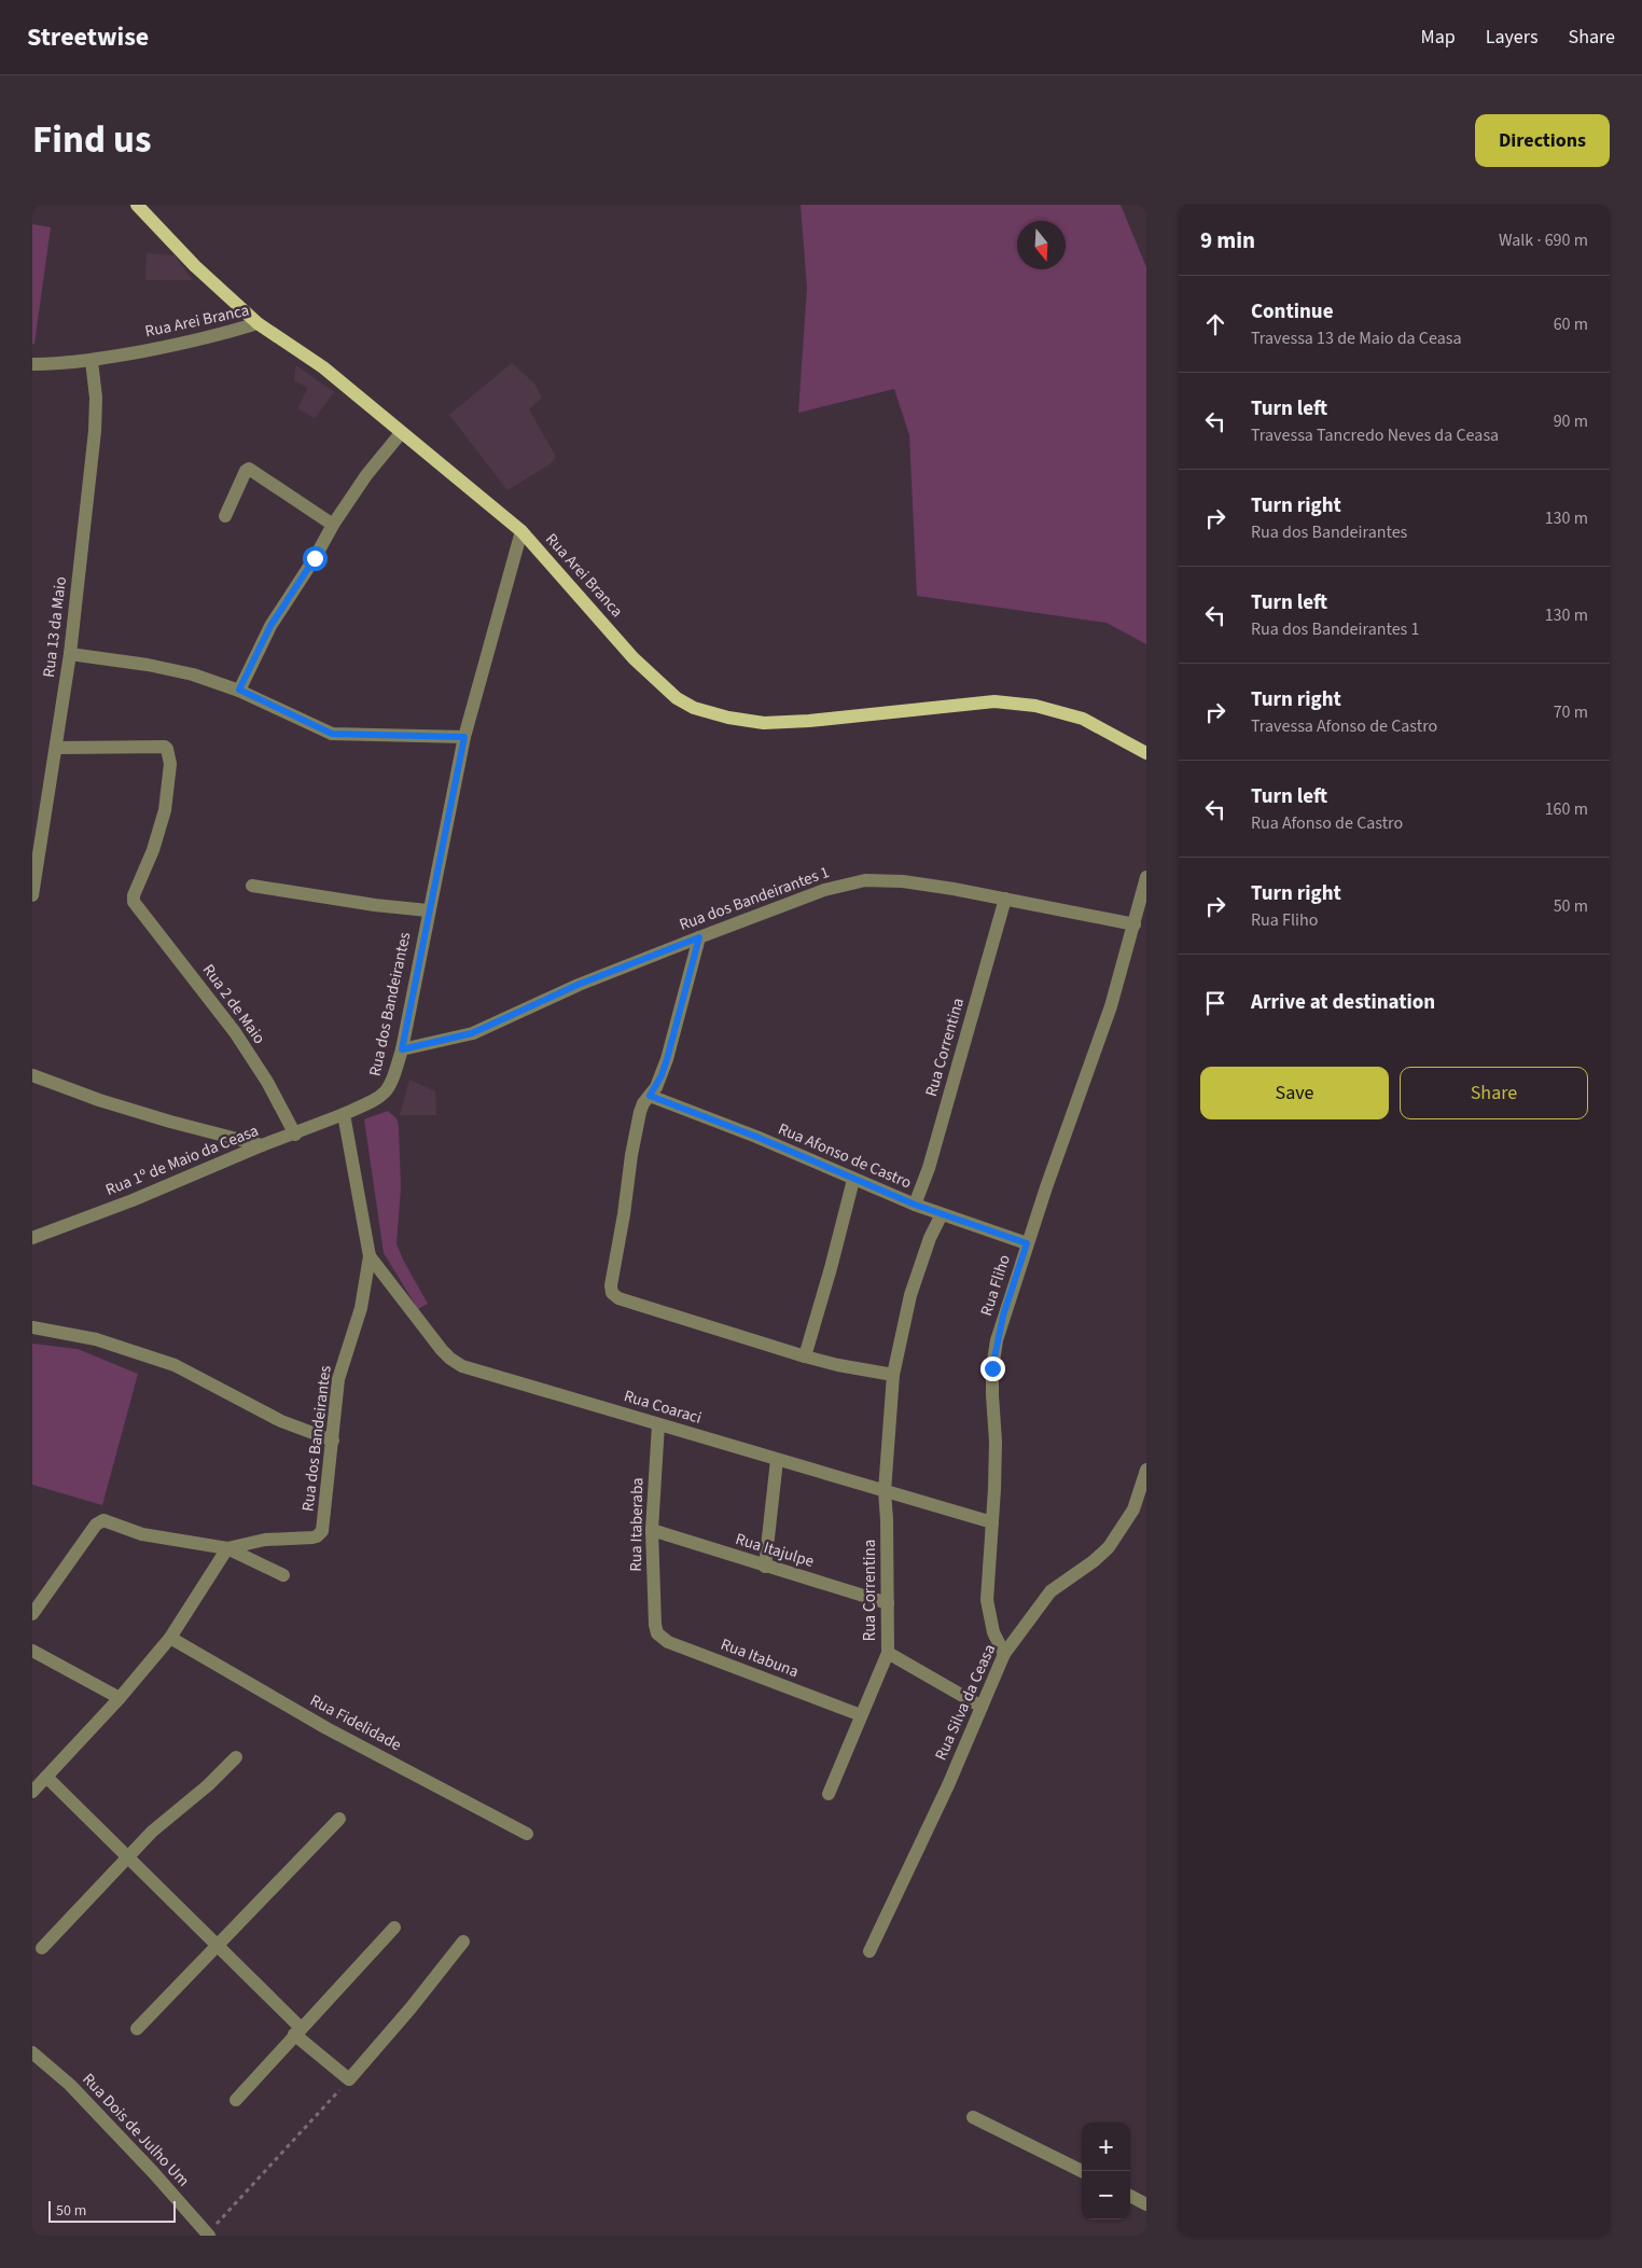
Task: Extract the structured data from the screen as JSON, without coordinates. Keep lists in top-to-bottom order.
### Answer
{
  "streets": {
    "main road": ["Rua Arei Branca"],
    "street": [
      "Rua 13 da Maio",
      "Rua dos Bandeirantes 1",
      "Rua 2 de Maio",
      "Rua dos Bandeirantes",
      "Rua Correntina",
      "Rua Afonso de Castro",
      "Rua 1º de Maio da Ceasa",
      "Rua Fliho",
      "Rua Coaraci",
      "Rua Itaberaba",
      "Rua Itajulpe",
      "Rua Itabuna",
      "Rua Silva da Ceasa",
      "Rua Fidelidade",
      "Rua Dois de Julho Um"
    ]
  },
  "crossings": [
    ["Rua Arei Branca", "Rua 13 da Maio"],
    ["Rua Arei Branca", "Rua dos Bandeirantes"],
    ["Rua 13 da Maio", "Rua 2 de Maio"],
    ["Rua dos Bandeirantes 1", "Rua dos Bandeirantes"],
    ["Rua dos Bandeirantes 1", "Rua Correntina"],
    ["Rua dos Bandeirantes 1", "Rua Fliho"],
    ["Rua 2 de Maio", "Rua 1º de Maio da Ceasa"],
    ["Rua dos Bandeirantes", "Rua 1º de Maio da Ceasa"],
    ["Rua dos Bandeirantes", "Rua Coaraci"],
    ["Rua Correntina", "Rua Afonso de Castro"],
    ["Rua Correntina", "Rua Coaraci"],
    ["Rua Correntina", "Rua Itajulpe"],
    ["Rua Correntina", "Rua Itabuna"],
    ["Rua Afonso de Castro", "Rua Fliho"],
    ["Rua Fliho", "Rua Coaraci"],
    ["Rua Fliho", "Rua Silva da Ceasa"],
    ["Rua Coaraci", "Rua Itaberaba"],
    ["Rua Itaberaba", "Rua Itajulpe"],
    ["Rua Itaberaba", "Rua Itabuna"]
  ],
  "scale_bar": "50 m",
  "north": "bottom",
  "page": {
    "header": "Streetwise",
    "nav": ["Map", "Layers", "Share"],
    "title": "Find us",
    "buttons": [
      "Directions",
      ["Save", "Share"]
    ],
    "heading": ["9 min", "Walk · 690 m"],
    "list": [
      ["Continue", "Travessa 13 de Maio da Ceasa", "60 m"],
      ["Turn left", "Travessa Tancredo Neves da Ceasa", "90 m"],
      ["Turn right", "Rua dos Bandeirantes", "130 m"],
      ["Turn left", "Rua dos Bandeirantes 1", "130 m"],
      ["Turn right", "Travessa Afonso de Castro", "70 m"],
      ["Turn left", "Rua Afonso de Castro", "160 m"],
      ["Turn right", "Rua Fliho", "50 m"],
      "Arrive at destination"
    ],
    "map_buttons": ["+", "−"],
    "scale": "50 m"
  }
}
